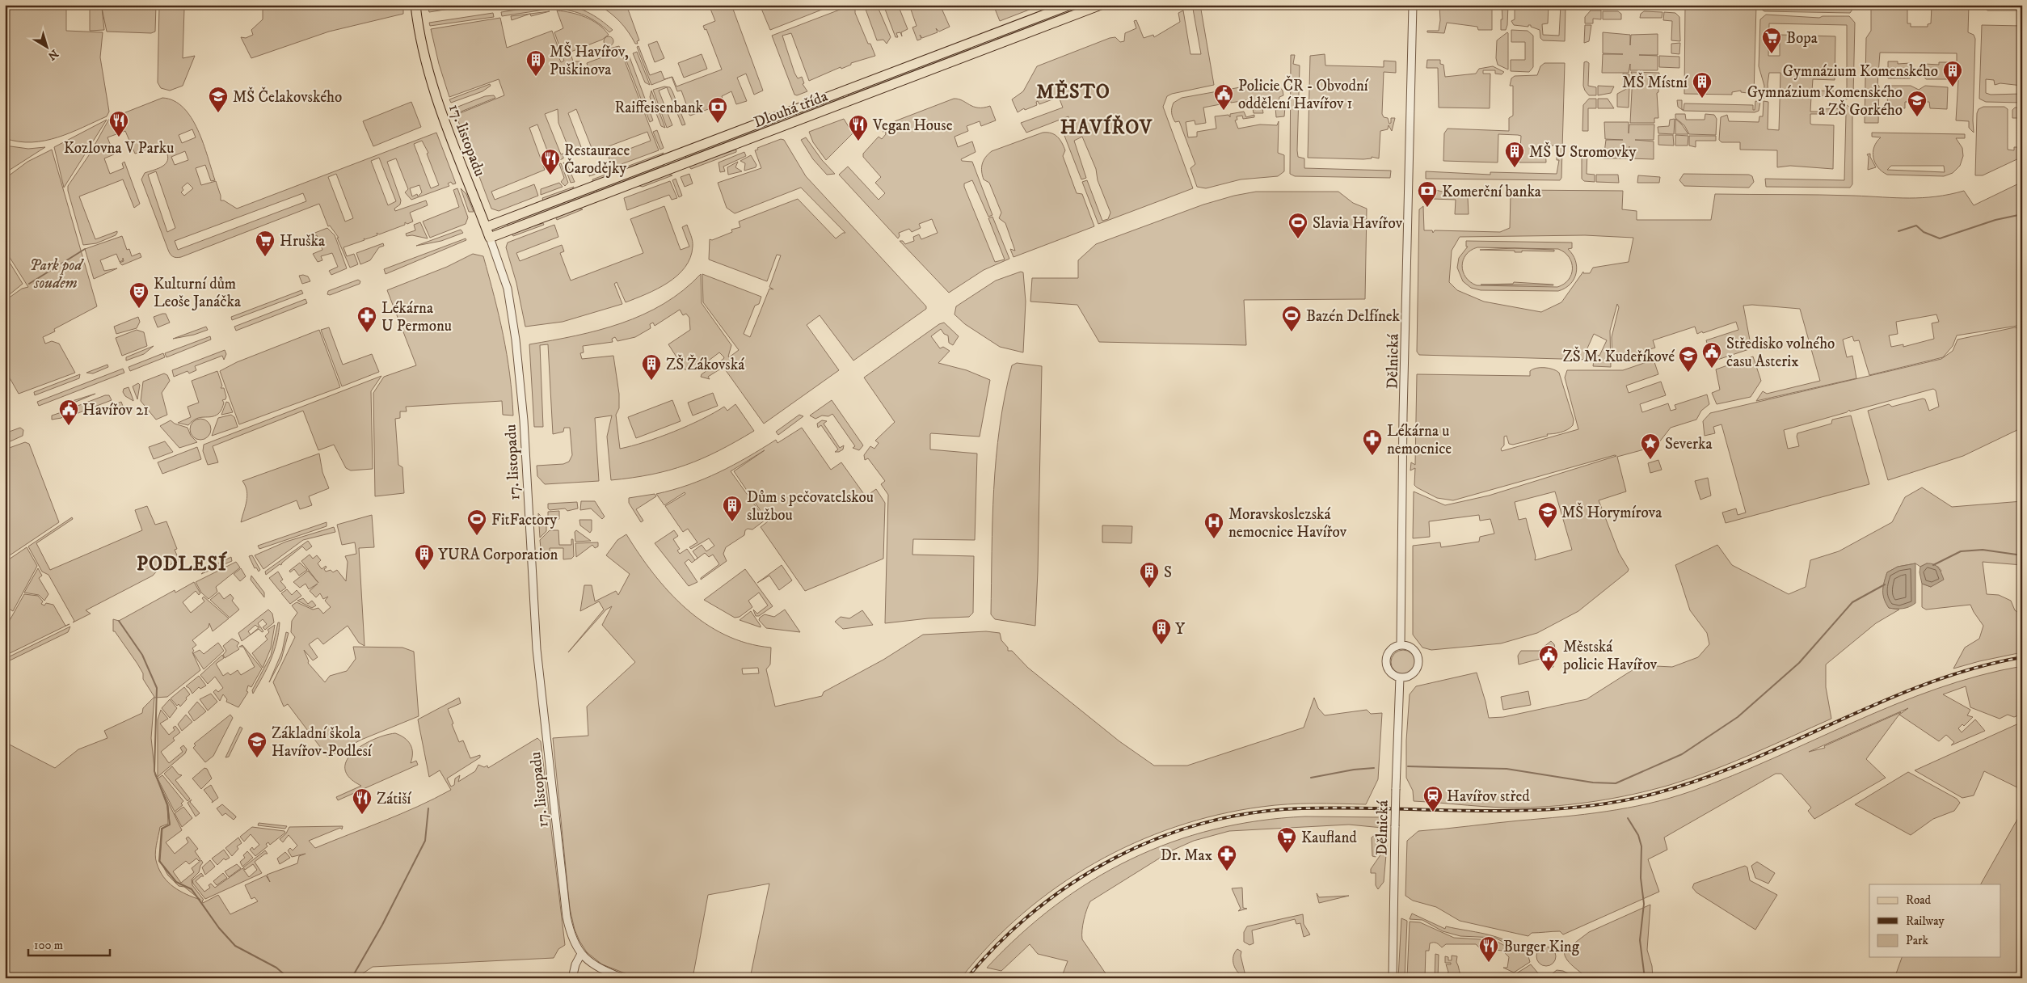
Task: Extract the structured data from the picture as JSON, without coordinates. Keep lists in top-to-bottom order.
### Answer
{
  "streets": {
    "main road": ["Dlouhá třída", "17. listopadu"],
    "street": ["Dělnická"]
  },
  "crossings": [
    ["Dlouhá třída", "17. listopadu"]
  ],
  "districts": ["MĚSTO", "HAVÍŘOV", "PODLESÍ"],
  "parks": ["Park pod soudem"],
  "places": {
    "supermarket": ["Bopa", "Hruška", "Kaufland"],
    "building": [
      "MŠ Havířov, Puškinova",
      "Gymnázium Komenského",
      "MŠ Místní",
      "MŠ U Stromovky",
      "ZŠ Žákovská",
      "Dům s pečovatelskou službou",
      "YURA Corporation",
      "S",
      "Y"
    ],
    "public building": [
      "Policie ČR - Obvodní oddělení Havířov 1",
      "Středisko volného času Asterix",
      "Havířov 21",
      "Městská policie Havířov"
    ],
    "school or university": [
      "MŠ Čelakovského",
      "Gymnázium Komenského a ZŠ Gorkého",
      "ZŠ M. Kudeříkové",
      "MŠ Horymírova",
      "Základní škola Havířov-Podlesí"
    ],
    "bank": ["Raiffeisenbank", "Komerční banka"],
    "restaurant": [
      "Kozlovna V Parku",
      "Vegan House",
      "Restaurace Čarodějky",
      "Zátiší",
      "Burger King"
    ],
    "sports": ["Slavia Havířov", "Bazén Delfínek", "FitFactory"],
    "theatre": ["Kulturní dům Leoše Janáčka"],
    "pharmacy": ["Lékárna U Permonu", "Lékárna u nemocnice", "Dr. Max"],
    "place": ["Severka"],
    "hospital": ["Moravskoslezská nemocnice Havířov"],
    "station": ["Havířov střed"]
  },
  "legend": ["Road", "Railway", "Park"],
  "scale_bar": "100 m",
  "north": "bottom right"
}
